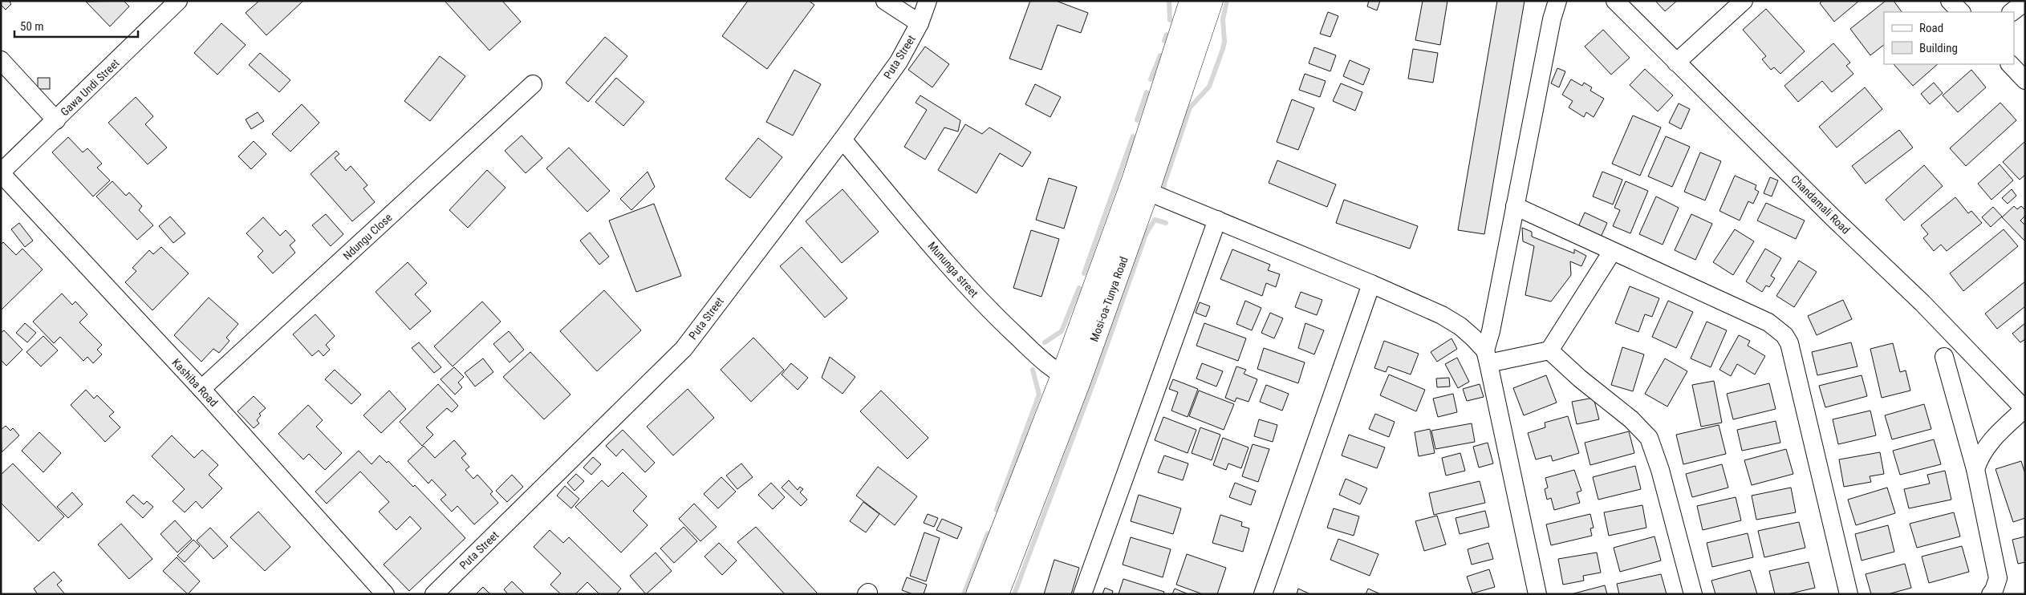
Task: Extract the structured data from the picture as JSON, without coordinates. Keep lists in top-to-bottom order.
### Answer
{
  "streets": {
    "main road": ["Mosi-oa-Tunya Road"],
    "street": [
      "Puta Street",
      "Gawa Undi Street",
      "Chandamali Road",
      "Ndungu Close",
      "Mununga street",
      "Kashiba Road"
    ]
  },
  "crossings": [
    ["Puta Street", "Mununga street"],
    ["Gawa Undi Street", "Kashiba Road"],
    ["Ndungu Close", "Kashiba Road"],
    ["Mununga street", "Mosi-oa-Tunya Road"]
  ],
  "legend": ["Road", "Building"],
  "scale_bar": "50 m"
}
